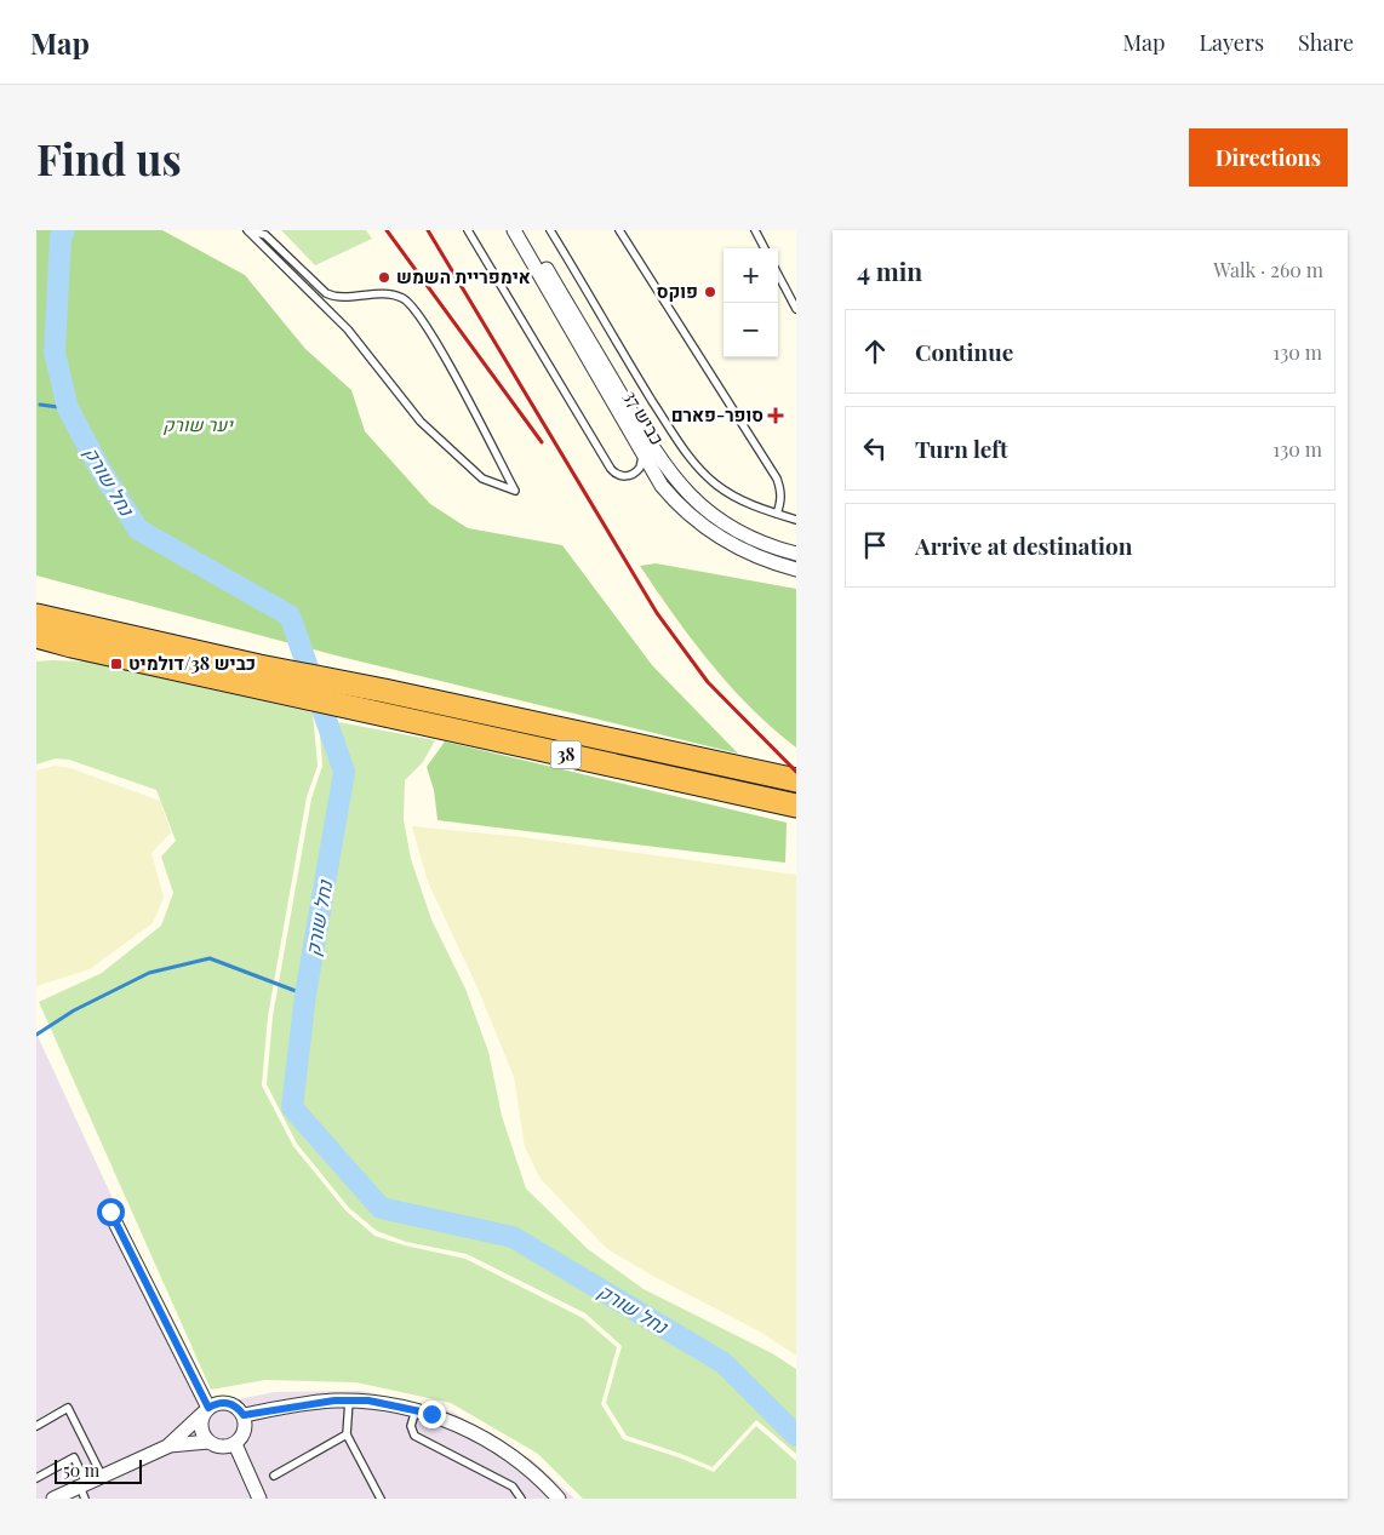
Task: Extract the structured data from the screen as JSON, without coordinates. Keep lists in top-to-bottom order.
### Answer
{
  "streets": {
    "highway": ["38"],
    "street": ["כביש 37"]
  },
  "water": ["נחל שורק"],
  "parks": ["יער שורק"],
  "places": {
    "other": ["אימפריית השמש", "פוקס"],
    "health": ["סופר-פארם"],
    "transit": ["כביש 38/דולמיט"]
  },
  "scale_bar": "50 m",
  "page": {
    "header": "Map",
    "nav": ["Map", "Layers", "Share"],
    "buttons": "Directions",
    "title": "Find us",
    "heading": ["4 min", "Walk · 260 m"],
    "map_buttons": ["+", "−"],
    "list": [
      ["Continue", "130 m"],
      ["Turn left", "130 m"],
      "Arrive at destination"
    ],
    "scale": "50 m"
  }
}
